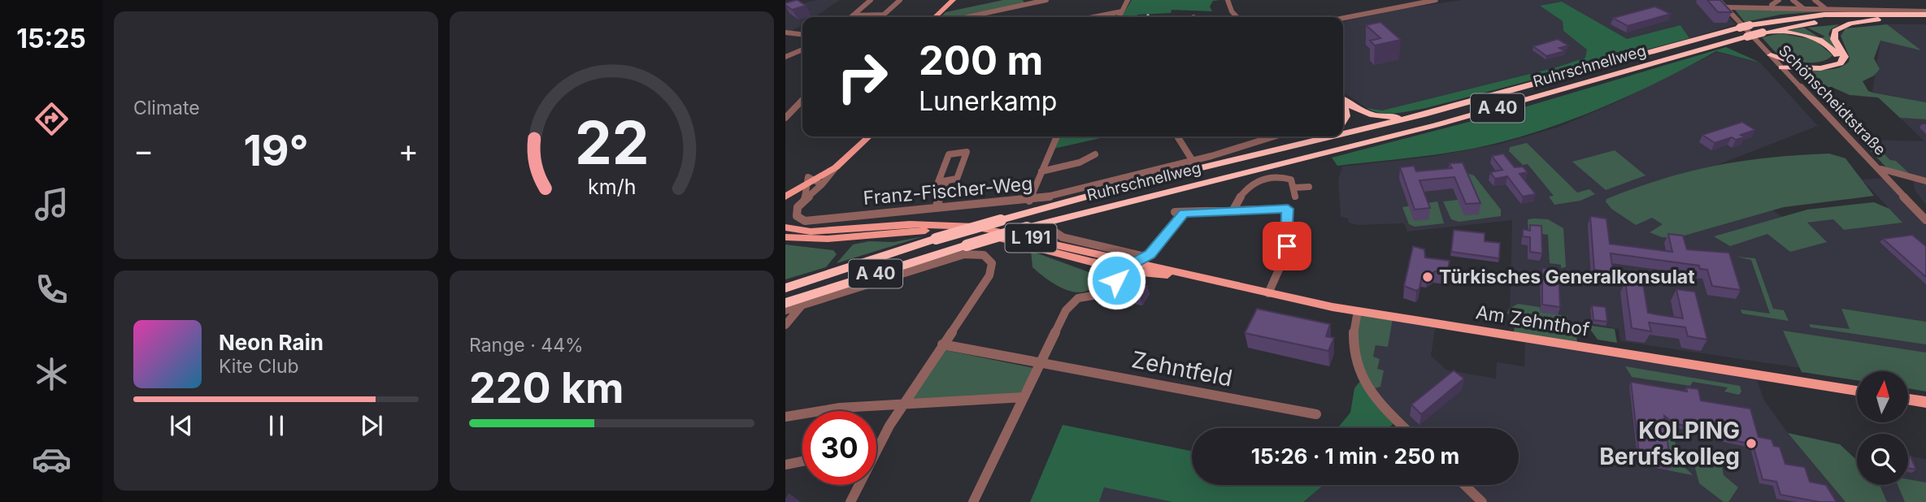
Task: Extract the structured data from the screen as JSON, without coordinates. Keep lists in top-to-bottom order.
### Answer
{
  "streets": {
    "highway": ["Ruhrschnellweg", "A 40"],
    "main road": ["L 191", "Am Zehnthof"],
    "street": ["Schönscheidtstraße", "Franz-Fischer-Weg", "Zehntfeld"]
  },
  "crossings": [
    ["L 191", "Am Zehnthof"],
    ["Am Zehnthof", "Zehntfeld"]
  ],
  "places": ["Türkisches Generalkonsulat", "KOLPING Berufskolleg"],
  "north": "top",
  "page": {
    "tabs": "15:25",
    "tile": [
      "Climate",
      ["Range · 44%", "220 km"]
    ],
    "turn": ["200 m", "Lunerkamp"],
    "heat": ["−", "19°", "+"],
    "song": ["Neon Rain", "Kite Club"],
    "limit": "30",
    "trip": "15:26 · 1 min · 250 m",
    "gauge": ["22", "km/h"]
  }
}
